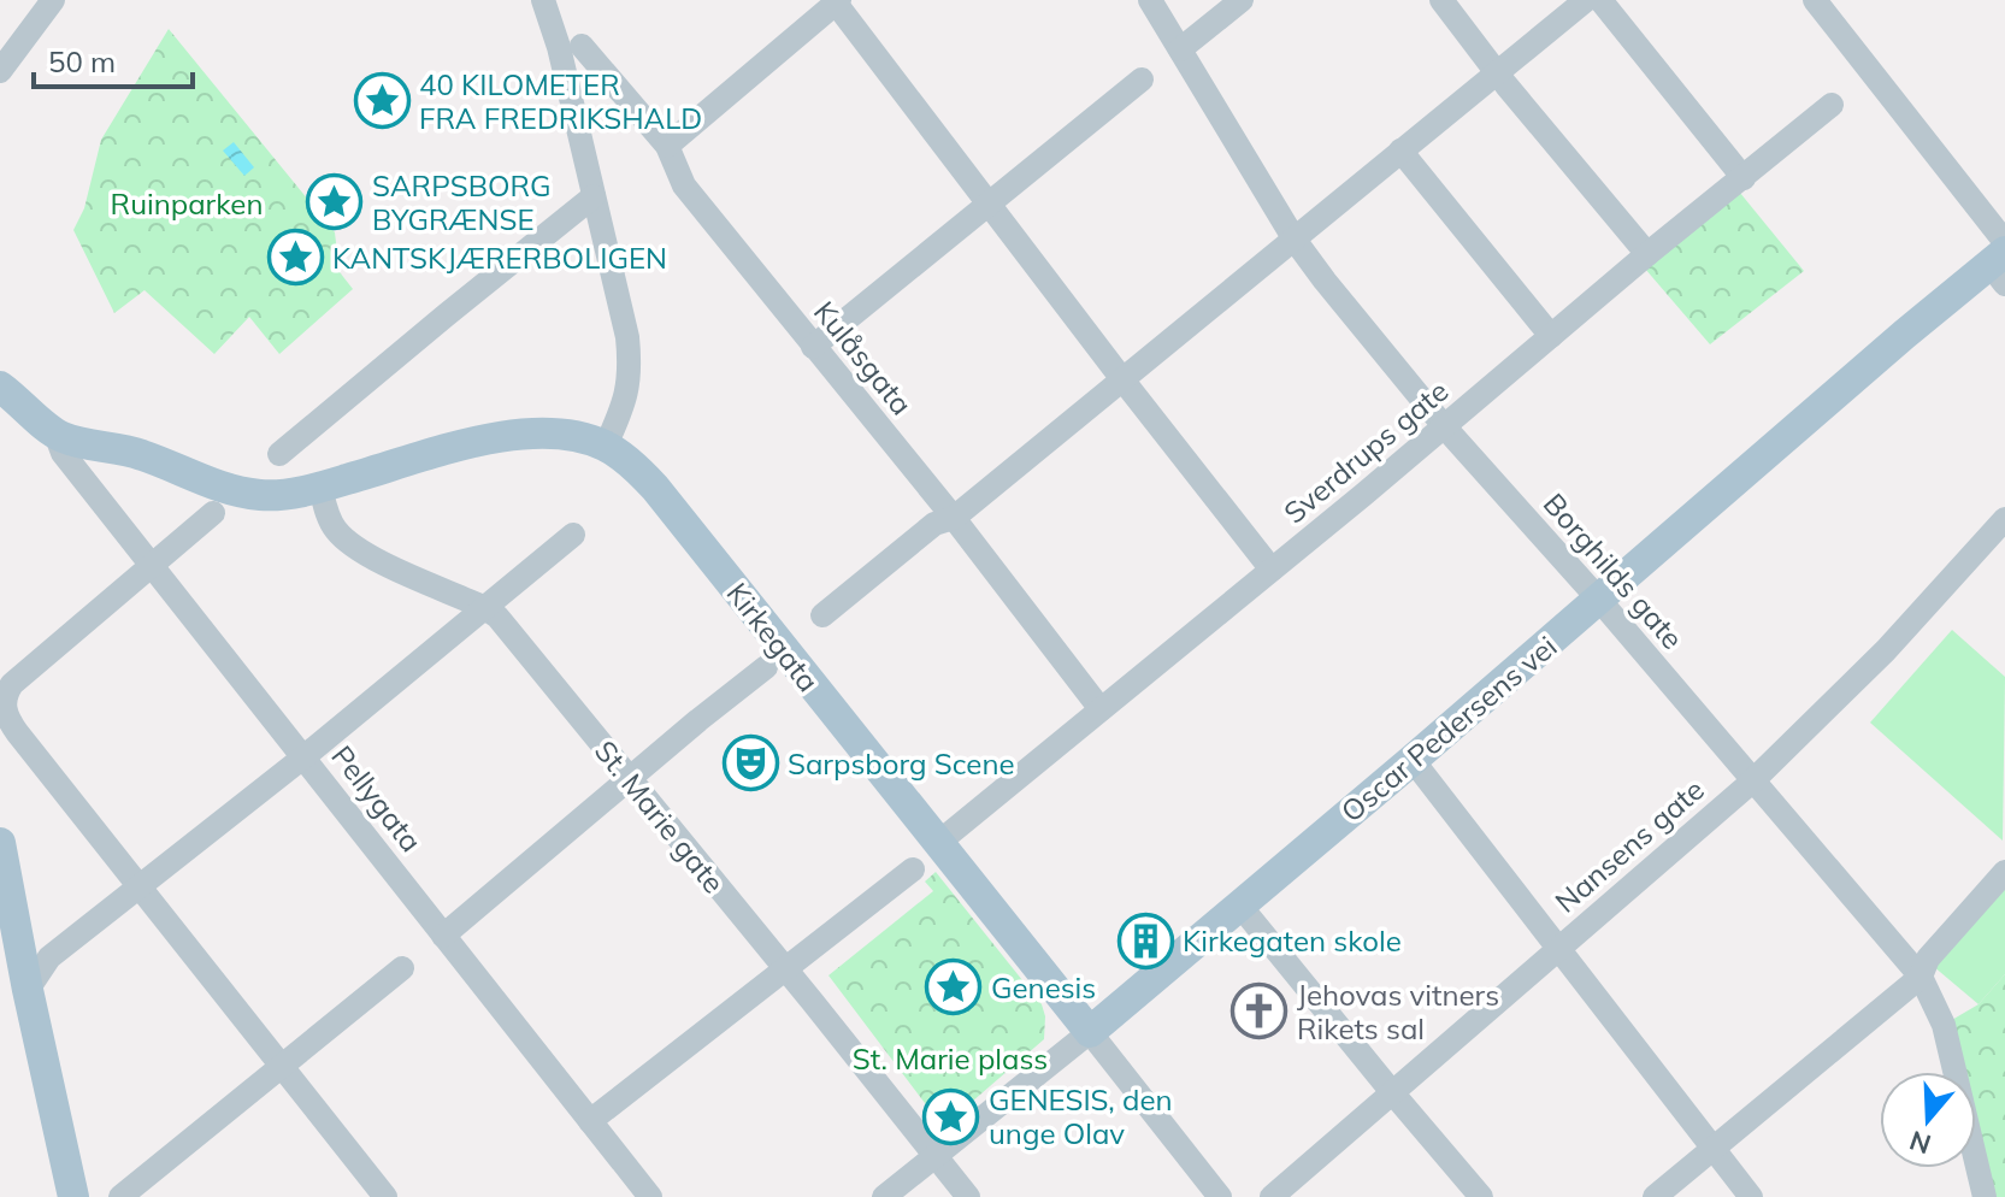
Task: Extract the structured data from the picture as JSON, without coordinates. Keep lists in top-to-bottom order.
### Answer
{
  "streets": {
    "main road": ["Kirkegata", "Oscar Pedersens vei"],
    "street": [
      "Kulåsgata",
      "Sverdrups gate",
      "Borghilds gate",
      "Pellygata",
      "St. Marie gate",
      "Nansens gate"
    ]
  },
  "crossings": [
    ["Kulåsgata", "Sverdrups gate"],
    ["Sverdrups gate", "Borghilds gate"],
    ["Sverdrups gate", "Kirkegata"],
    ["Borghilds gate", "Oscar Pedersens vei"],
    ["Borghilds gate", "Nansens gate"],
    ["Kirkegata", "Oscar Pedersens vei"],
    ["Oscar Pedersens vei", "St. Marie gate"]
  ],
  "parks": ["Ruinparken", "St. Marie plass"],
  "places": {
    "place": [
      "40 KILOMETER FRA FREDRIKSHALD",
      "SARPSBORG BYGRÆNSE",
      "KANTSKJÆRERBOLIGEN",
      "Genesis",
      "GENESIS, den unge Olav"
    ],
    "theatre": ["Sarpsborg Scene"],
    "building": ["Kirkegaten skole"],
    "church": ["Jehovas vitners Rikets sal"]
  },
  "scale_bar": "50 m",
  "north": "bottom"
}
